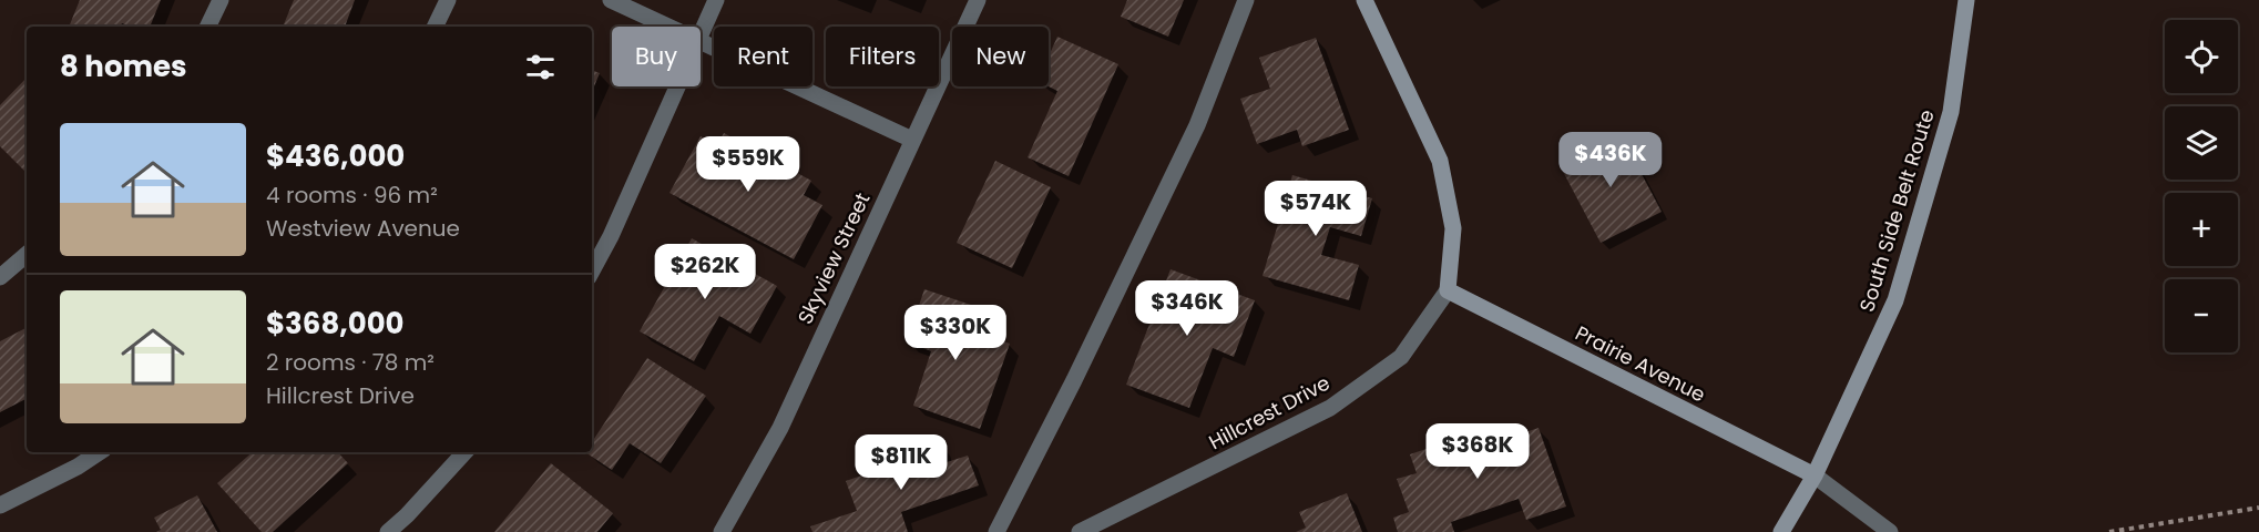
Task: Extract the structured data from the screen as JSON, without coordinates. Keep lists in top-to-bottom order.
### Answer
{
  "streets": {
    "street": [
      "South Side Belt Route",
      "Skyview Street",
      "Prairie Avenue",
      "Hillcrest Drive"
    ]
  },
  "crossings": [
    ["South Side Belt Route", "Prairie Avenue"],
    ["Prairie Avenue", "Hillcrest Drive"]
  ],
  "page": {
    "map_buttons": ["+", "−"],
    "chip": [
      "Buy",
      "Rent",
      "Filters",
      "New"
    ],
    "heading": "8 homes",
    "list": [
      {
        "name": "$436,000",
        "note": "4 rooms · 96 m² · Westview Avenue"
      },
      {
        "name": "$368,000",
        "note": "2 rooms · 78 m² · Hillcrest Drive"
      }
    ],
    "price": [
      "$436K",
      "$559K",
      "$574K",
      "$262K",
      "$346K",
      "$330K",
      "$368K",
      "$811K"
    ]
  }
}
